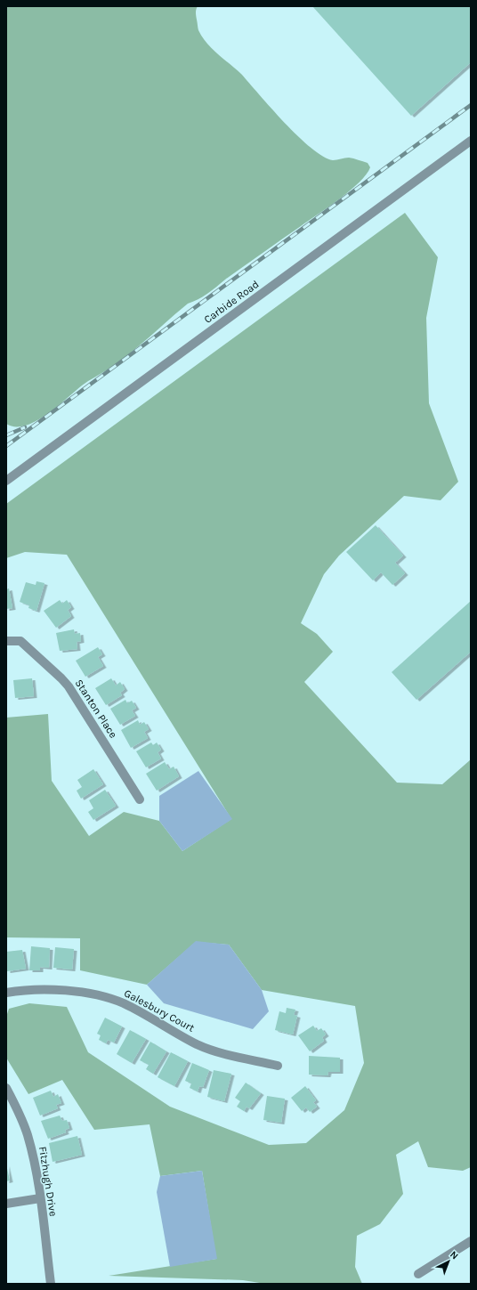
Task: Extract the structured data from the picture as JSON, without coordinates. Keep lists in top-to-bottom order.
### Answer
{
  "streets": {
    "street": [
      "Carbide Road",
      "Stanton Place",
      "Galesbury Court",
      "Fitzhugh Drive"
    ]
  },
  "north": "top right"
}
